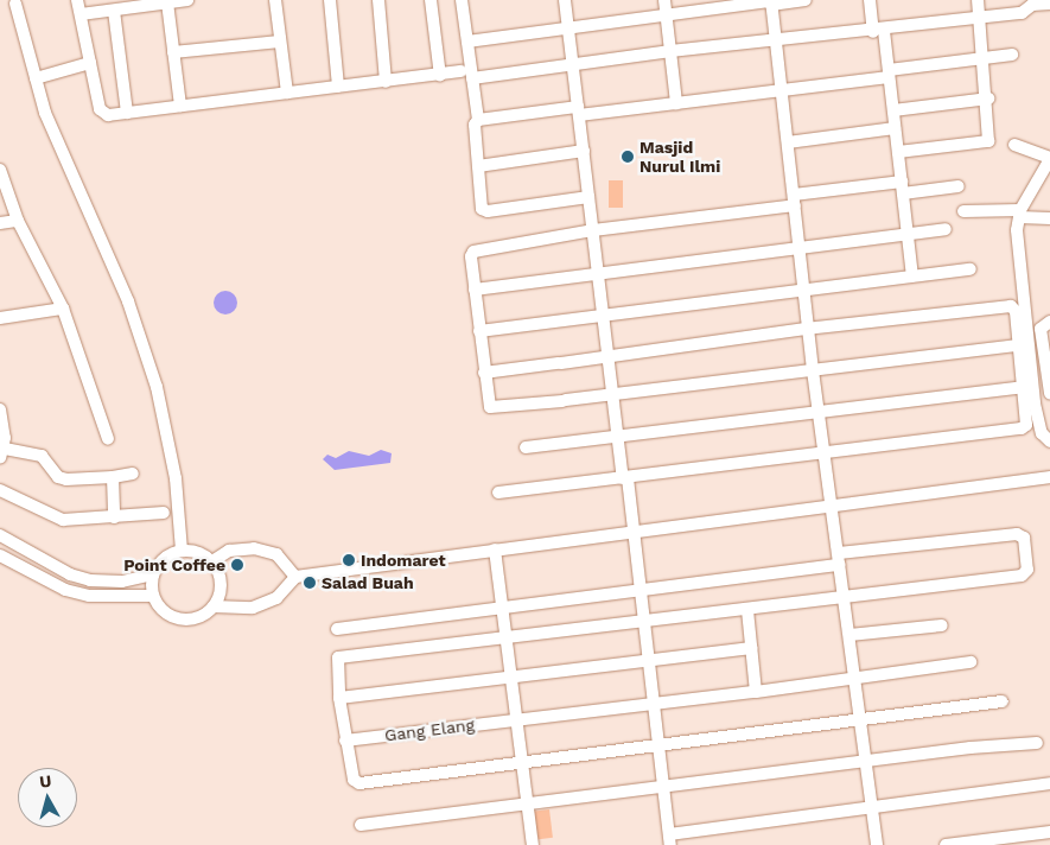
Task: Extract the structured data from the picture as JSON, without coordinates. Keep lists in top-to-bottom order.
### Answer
{
  "streets": {
    "street": ["Gang Elang"]
  },
  "places": [
    "Masjid Nurul Ilmi",
    "Indomaret",
    "Point Coffee",
    "Salad Buah"
  ],
  "north": "top"
}
